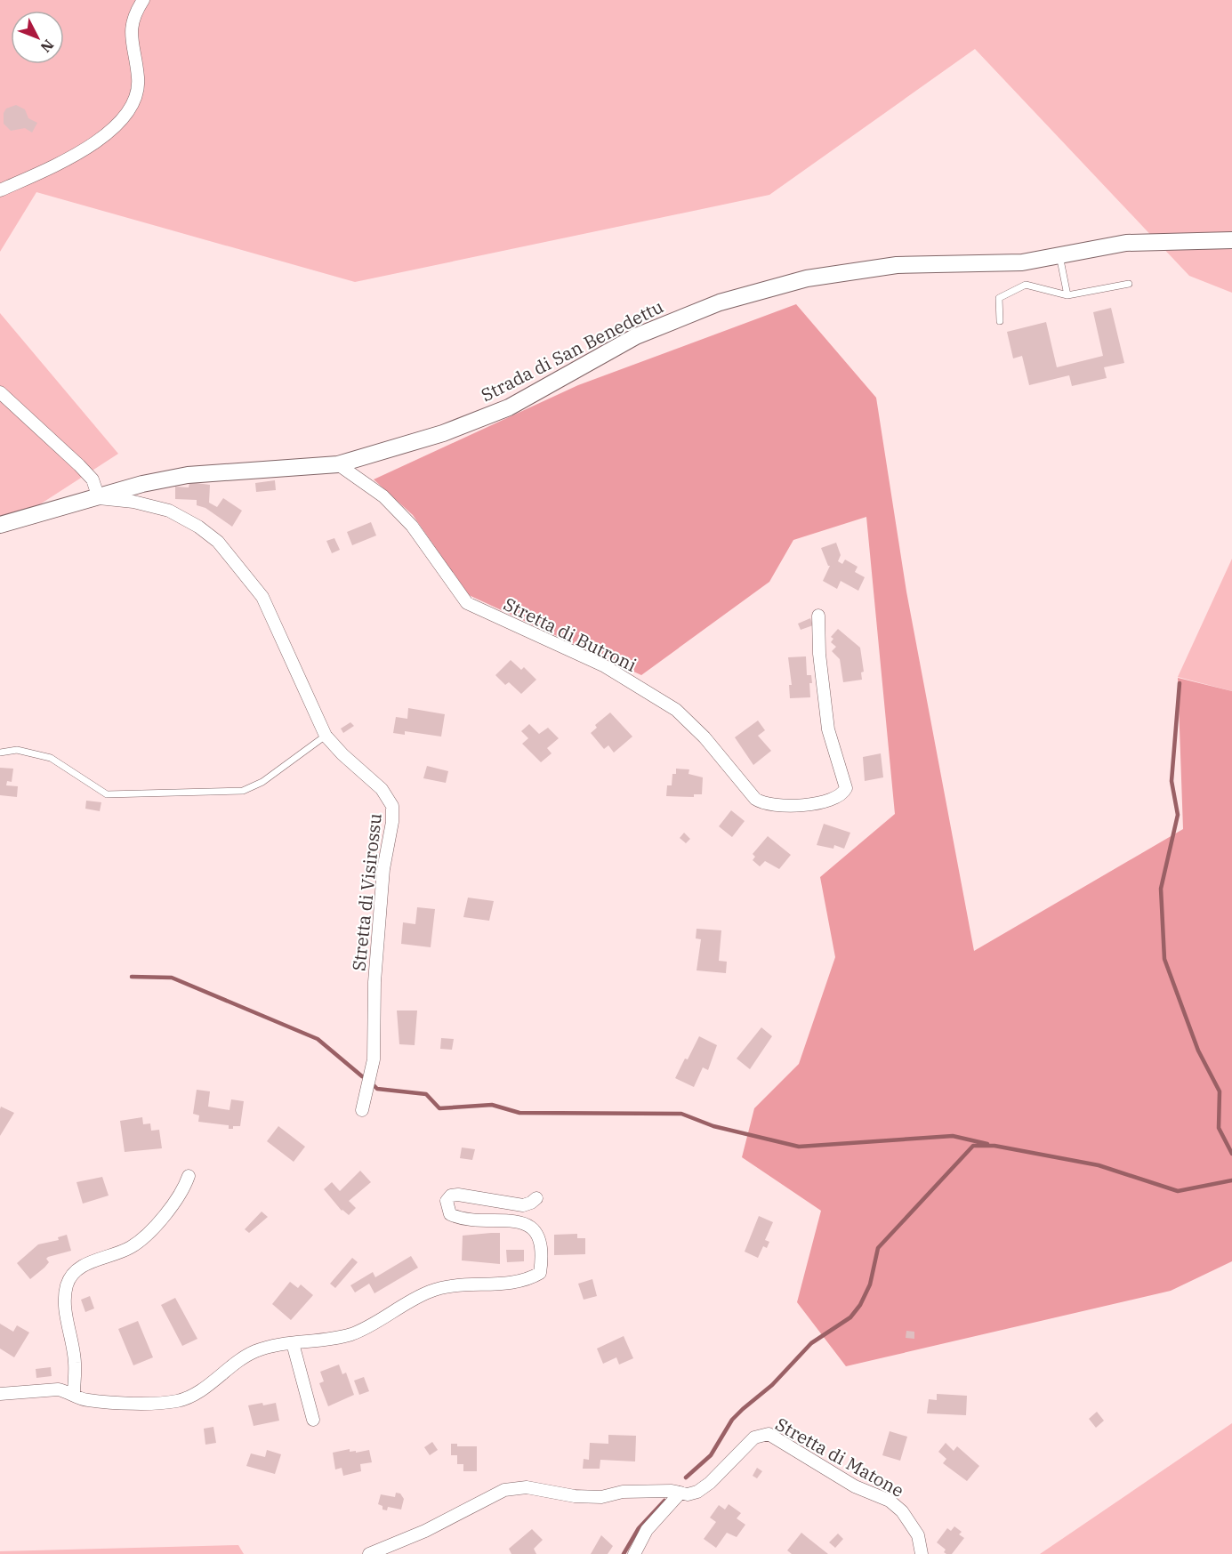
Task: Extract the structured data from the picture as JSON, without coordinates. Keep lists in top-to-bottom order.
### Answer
{
  "streets": {
    "street": [
      "Strada di San Benedettu",
      "Stretta di Butroni",
      "Stretta di Visirossu",
      "Stretta di Matone"
    ]
  },
  "crossings": [
    ["Strada di San Benedettu", "Stretta di Butroni"],
    ["Strada di San Benedettu", "Stretta di Visirossu"]
  ],
  "north": "bottom right"
}
